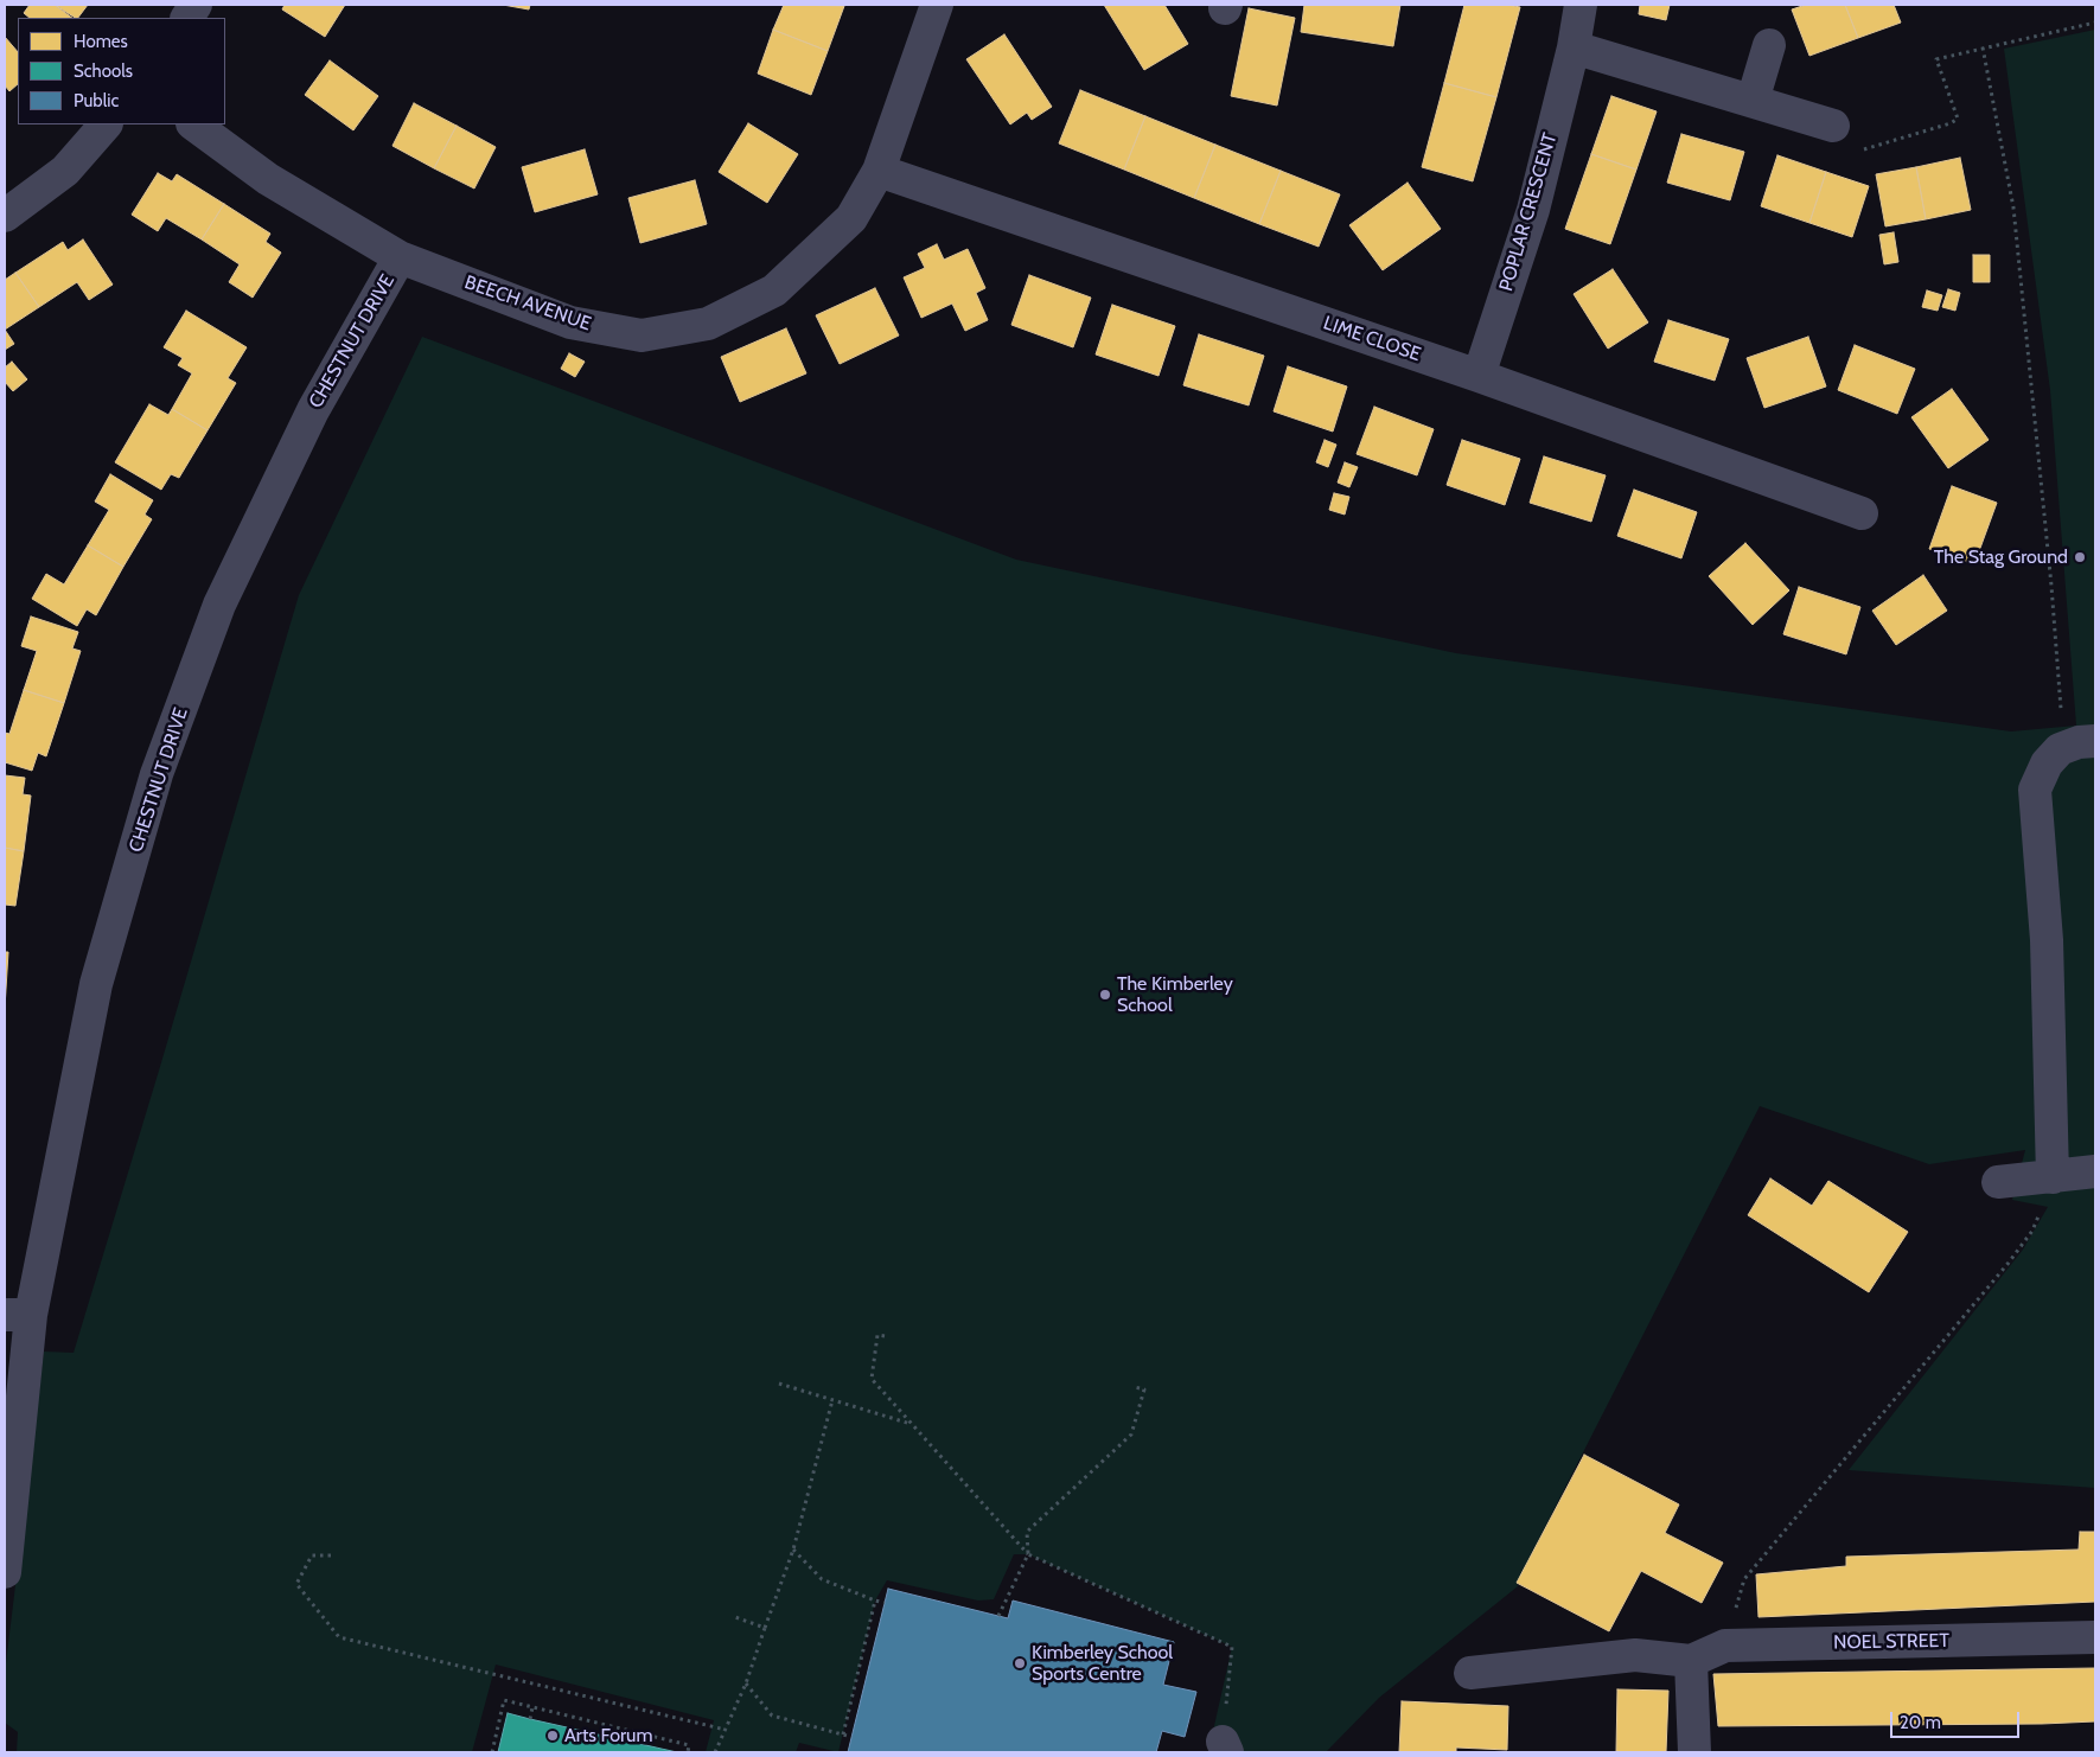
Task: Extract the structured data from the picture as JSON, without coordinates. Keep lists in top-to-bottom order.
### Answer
{
  "streets": {
    "street": [
      "POPLAR CRESCENT",
      "BEECH AVENUE",
      "LIME CLOSE",
      "CHESTNUT DRIVE",
      "NOEL STREET"
    ]
  },
  "crossings": [
    ["POPLAR CRESCENT", "LIME CLOSE"],
    ["BEECH AVENUE", "LIME CLOSE"],
    ["BEECH AVENUE", "CHESTNUT DRIVE"]
  ],
  "places": [
    "The Stag Ground",
    "The Kimberley School",
    "Kimberley School Sports Centre",
    "Arts Forum"
  ],
  "legend": ["Homes", "Schools", "Public"],
  "scale_bar": "20 m"
}
